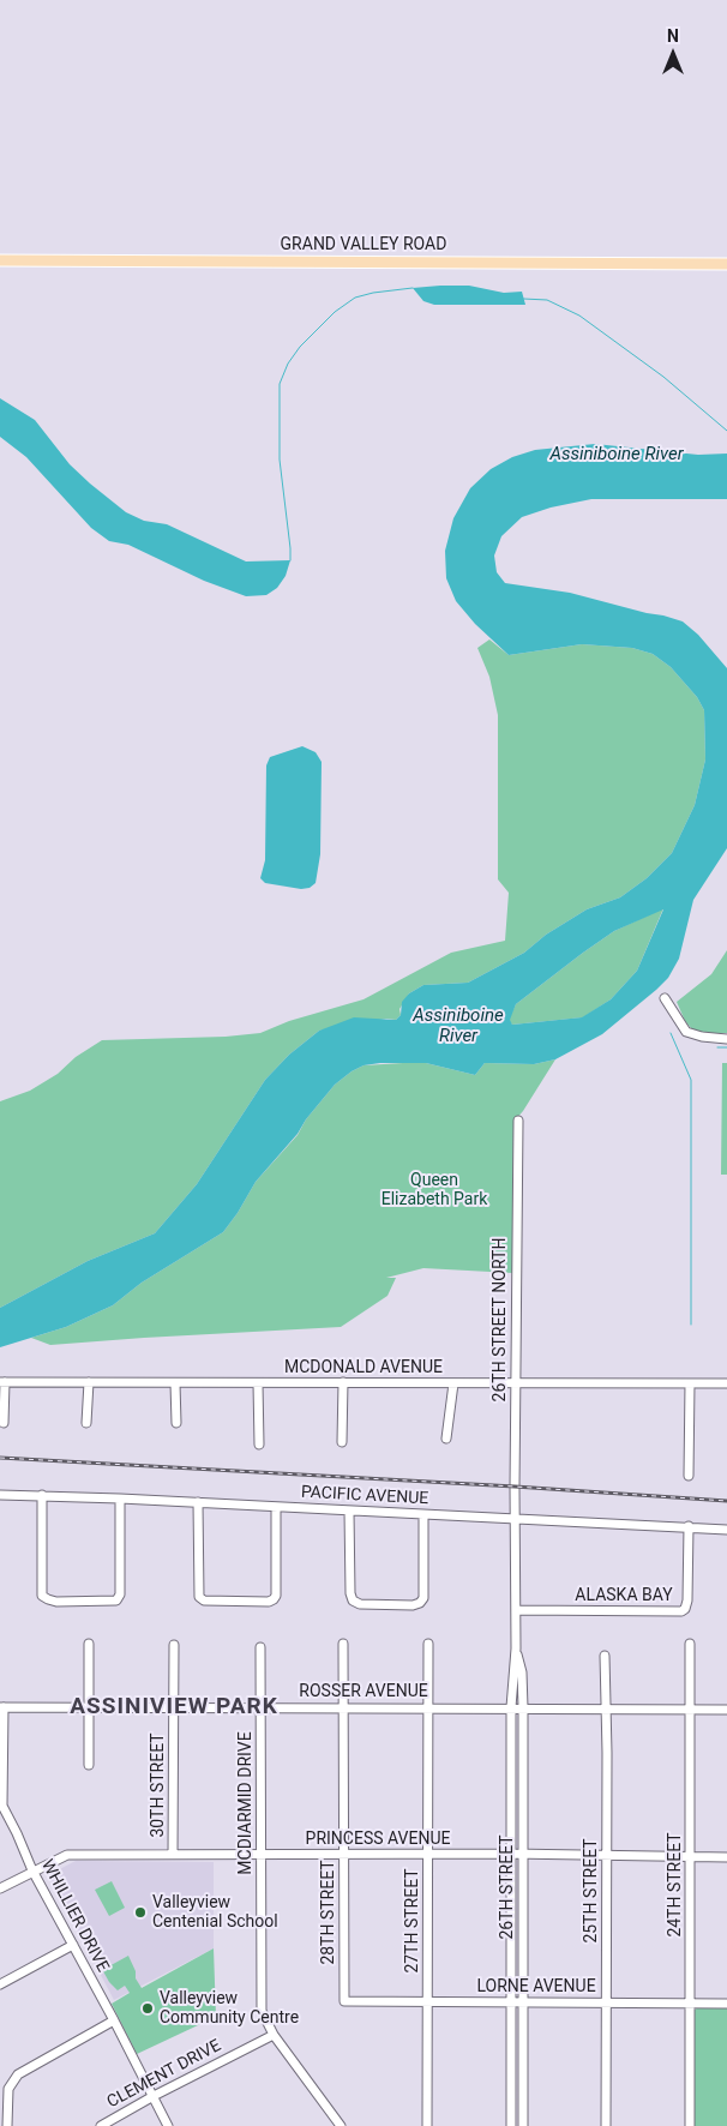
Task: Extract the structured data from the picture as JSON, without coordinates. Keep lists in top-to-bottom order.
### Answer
{
  "streets": {
    "main road": ["GRAND VALLEY ROAD"],
    "street": [
      "26TH STREET NORTH",
      "MCDONALD AVENUE",
      "PACIFIC AVENUE",
      "ALASKA BAY",
      "ROSSER AVENUE",
      "30TH STREET",
      "MCDIARMID DRIVE",
      "PRINCESS AVENUE",
      "24TH STREET",
      "26TH STREET",
      "25TH STREET",
      "28TH STREET",
      "WHILLIER DRIVE",
      "27TH STREET",
      "LORNE AVENUE",
      "CLEMENT DRIVE"
    ]
  },
  "crossings": [
    ["26TH STREET NORTH", "MCDONALD AVENUE"],
    ["26TH STREET NORTH", "PACIFIC AVENUE"],
    ["26TH STREET NORTH", "26TH STREET"],
    ["PACIFIC AVENUE", "ALASKA BAY"],
    ["PACIFIC AVENUE", "26TH STREET"],
    ["ALASKA BAY", "26TH STREET"],
    ["ROSSER AVENUE", "30TH STREET"],
    ["ROSSER AVENUE", "MCDIARMID DRIVE"],
    ["ROSSER AVENUE", "24TH STREET"],
    ["ROSSER AVENUE", "26TH STREET"],
    ["ROSSER AVENUE", "25TH STREET"],
    ["ROSSER AVENUE", "28TH STREET"],
    ["ROSSER AVENUE", "WHILLIER DRIVE"],
    ["ROSSER AVENUE", "27TH STREET"],
    ["30TH STREET", "PRINCESS AVENUE"],
    ["MCDIARMID DRIVE", "PRINCESS AVENUE"],
    ["MCDIARMID DRIVE", "CLEMENT DRIVE"],
    ["PRINCESS AVENUE", "24TH STREET"],
    ["PRINCESS AVENUE", "26TH STREET"],
    ["PRINCESS AVENUE", "25TH STREET"],
    ["PRINCESS AVENUE", "28TH STREET"],
    ["PRINCESS AVENUE", "WHILLIER DRIVE"],
    ["PRINCESS AVENUE", "27TH STREET"],
    ["24TH STREET", "LORNE AVENUE"],
    ["26TH STREET", "LORNE AVENUE"],
    ["25TH STREET", "LORNE AVENUE"],
    ["28TH STREET", "LORNE AVENUE"],
    ["WHILLIER DRIVE", "CLEMENT DRIVE"],
    ["27TH STREET", "LORNE AVENUE"]
  ],
  "districts": ["ASSINIVIEW PARK"],
  "water": ["Assiniboine River"],
  "parks": ["Queen Elizabeth Park"],
  "places": ["Valleyview Centenial School", "Valleyview Community Centre"],
  "north": "top"
}
